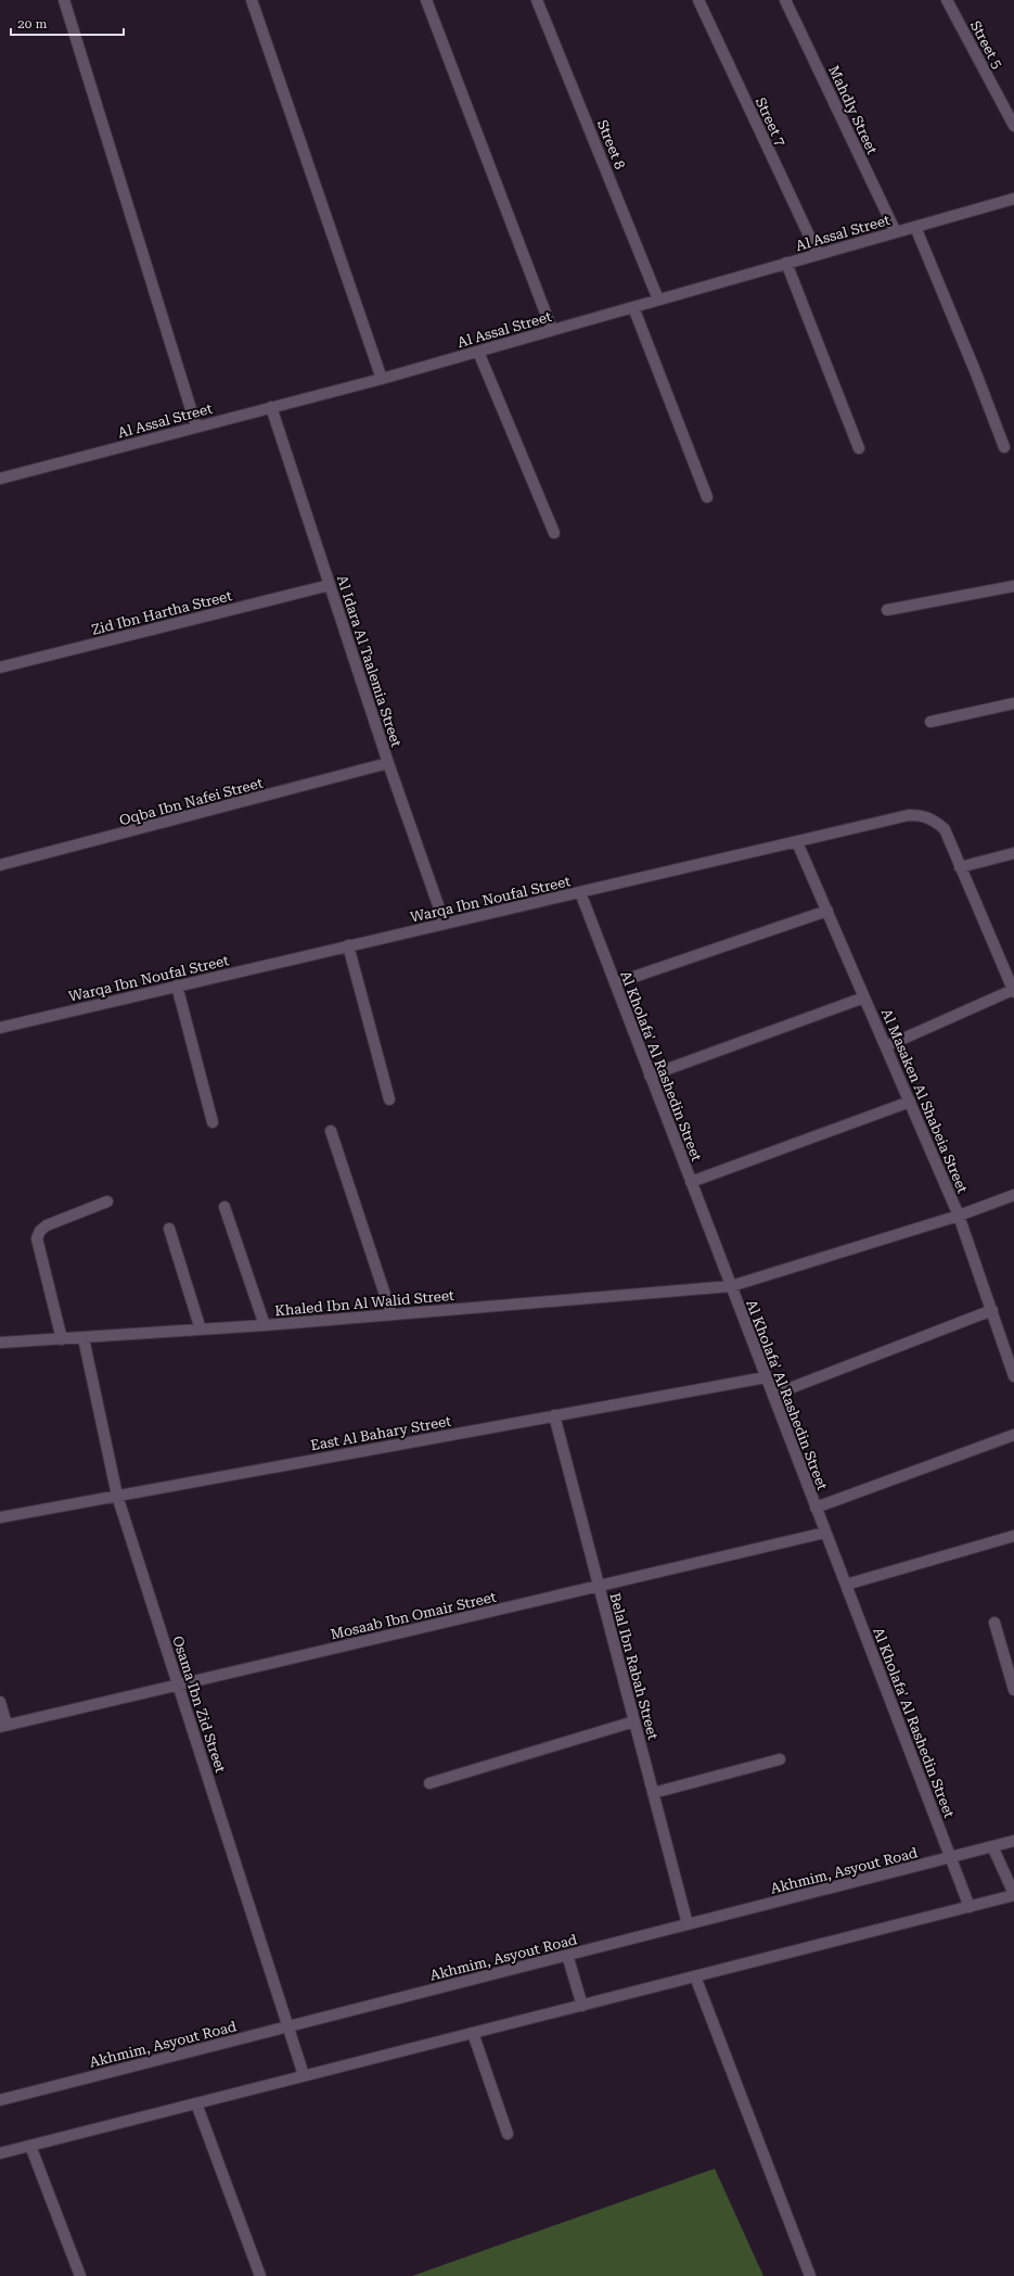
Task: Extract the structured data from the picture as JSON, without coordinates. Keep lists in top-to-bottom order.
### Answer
{
  "streets": {
    "street": [
      "Street 5",
      "Mahdly Street",
      "Street 7",
      "Street 8",
      "Al Assal Street",
      "Zid Ibn Hartha Street",
      "Al Idara Al Taalemia Street",
      "Oqba Ibn Nafei Street",
      "Warqa Ibn Noufal Street",
      "Al Kholafa' Al Rashedin Street",
      "Al Masaken Al Shabeia Street",
      "Khaled Ibn Al Walid Street",
      "East Al Bahary Street",
      "Mosaab Ibn Omair Street",
      "Belal Ibn Rabah Street",
      "Osama Ibn Zid Street",
      "Akhmim, Asyout Road"
    ]
  },
  "crossings": [
    ["Mahdly Street", "Al Assal Street"],
    ["Street 7", "Al Assal Street"],
    ["Street 8", "Al Assal Street"],
    ["Al Assal Street", "Al Idara Al Taalemia Street"],
    ["Zid Ibn Hartha Street", "Al Idara Al Taalemia Street"],
    ["Al Idara Al Taalemia Street", "Oqba Ibn Nafei Street"],
    ["Al Idara Al Taalemia Street", "Warqa Ibn Noufal Street"],
    ["Warqa Ibn Noufal Street", "Al Kholafa' Al Rashedin Street"],
    ["Warqa Ibn Noufal Street", "Al Masaken Al Shabeia Street"],
    ["Al Kholafa' Al Rashedin Street", "Khaled Ibn Al Walid Street"],
    ["Al Kholafa' Al Rashedin Street", "East Al Bahary Street"],
    ["Al Kholafa' Al Rashedin Street", "Mosaab Ibn Omair Street"],
    ["Al Kholafa' Al Rashedin Street", "Akhmim, Asyout Road"],
    ["Al Masaken Al Shabeia Street", "Khaled Ibn Al Walid Street"],
    ["Khaled Ibn Al Walid Street", "Osama Ibn Zid Street"],
    ["East Al Bahary Street", "Belal Ibn Rabah Street"],
    ["East Al Bahary Street", "Osama Ibn Zid Street"],
    ["Mosaab Ibn Omair Street", "Belal Ibn Rabah Street"],
    ["Mosaab Ibn Omair Street", "Osama Ibn Zid Street"],
    ["Belal Ibn Rabah Street", "Akhmim, Asyout Road"],
    ["Osama Ibn Zid Street", "Akhmim, Asyout Road"]
  ],
  "scale_bar": "20 m"
}
